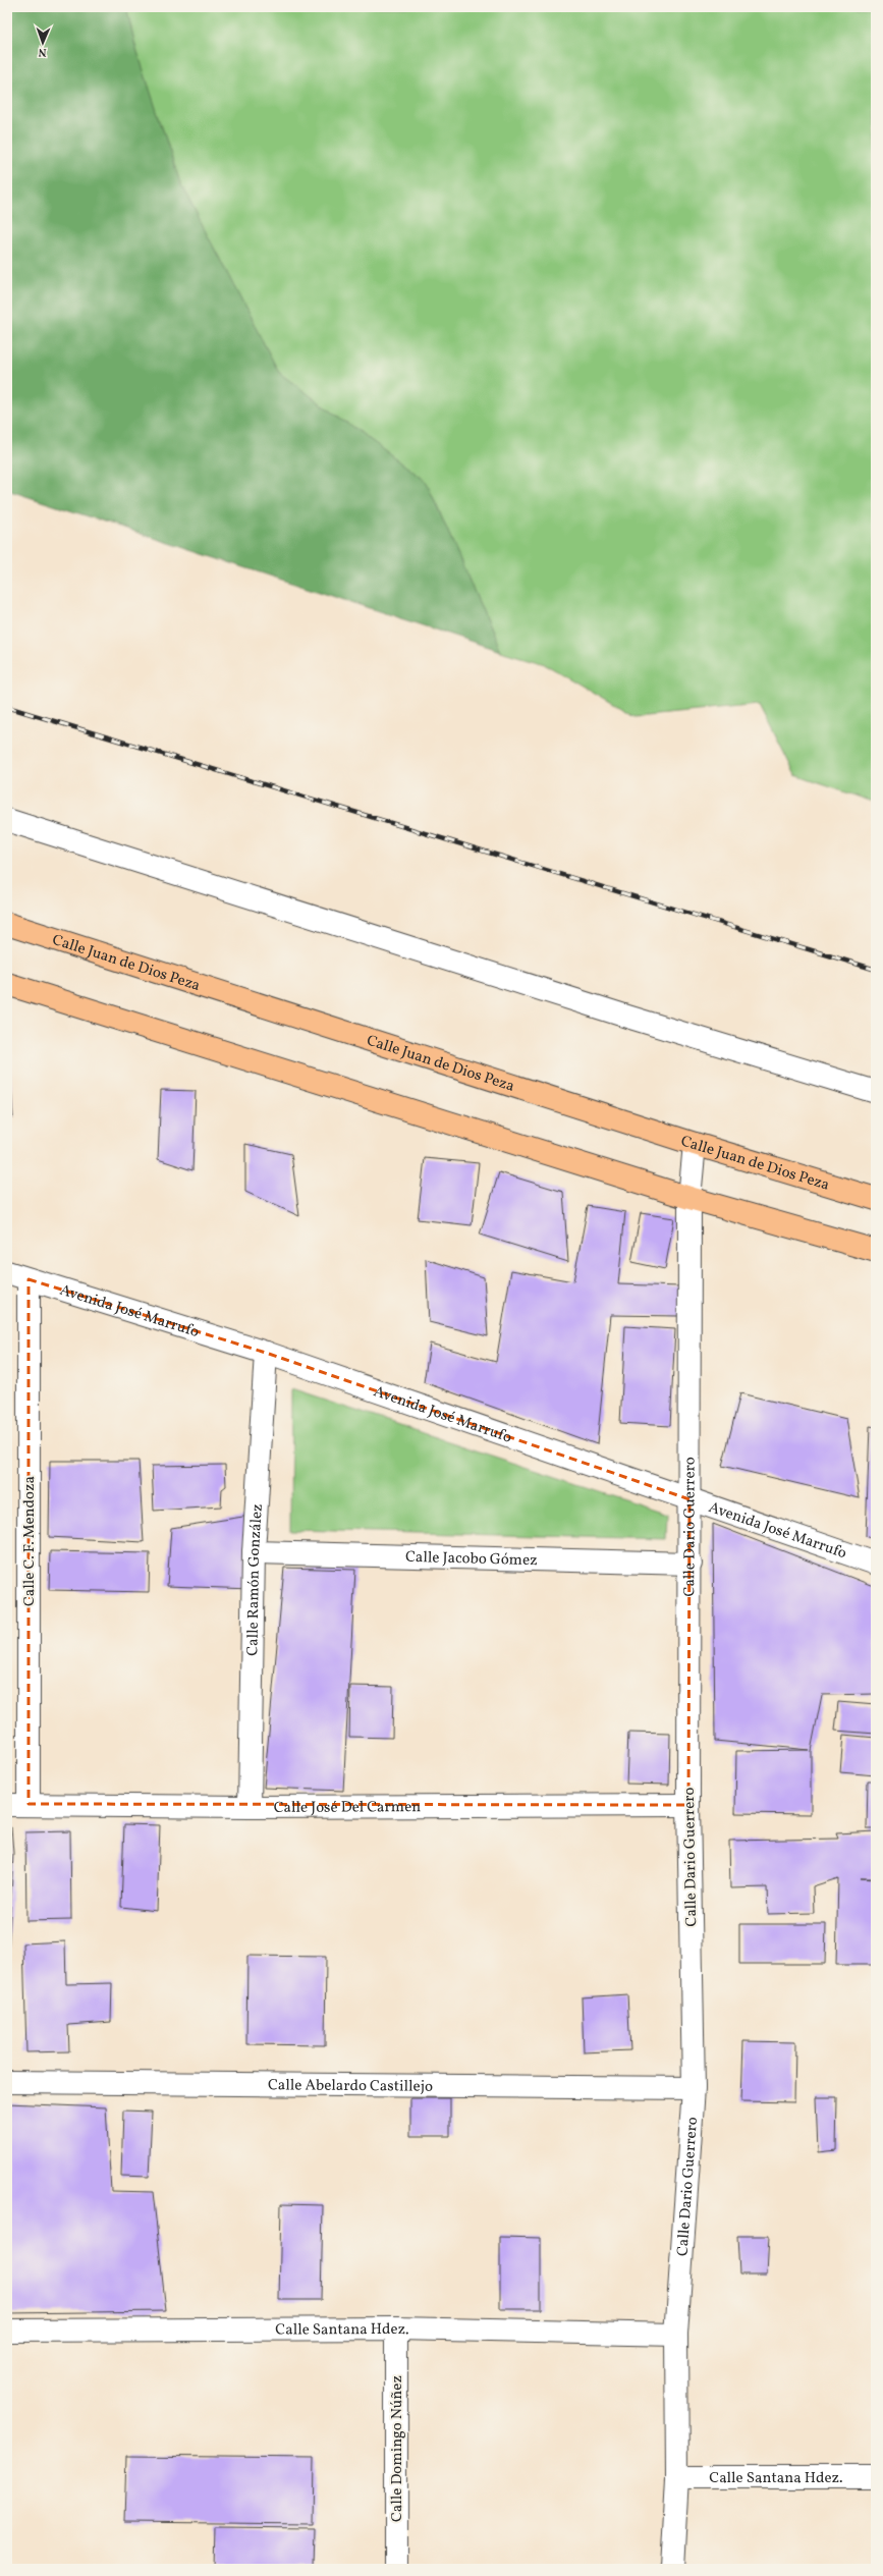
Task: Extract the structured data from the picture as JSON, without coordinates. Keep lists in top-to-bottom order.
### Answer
{
  "streets": {
    "main road": ["Calle Juan de Dios Peza"],
    "street": [
      "Avenida José Marrufo",
      "Calle Dario Guerrero",
      "Calle C. F. Mendoza",
      "Calle Jacobo Gómez",
      "Calle Ramón González",
      "Calle José Del Carmen",
      "Calle Abelardo Castillejo",
      "Calle Santana Hdez.",
      "Calle Domingo Núñez"
    ]
  },
  "crossings": [
    ["Calle Juan de Dios Peza", "Calle Dario Guerrero"],
    ["Avenida José Marrufo", "Calle Dario Guerrero"],
    ["Avenida José Marrufo", "Calle C. F. Mendoza"],
    ["Avenida José Marrufo", "Calle Ramón González"],
    ["Calle Dario Guerrero", "Calle Jacobo Gómez"],
    ["Calle Dario Guerrero", "Calle José Del Carmen"],
    ["Calle Dario Guerrero", "Calle Abelardo Castillejo"],
    ["Calle Dario Guerrero", "Calle Santana Hdez."],
    ["Calle C. F. Mendoza", "Calle José Del Carmen"],
    ["Calle Jacobo Gómez", "Calle Ramón González"],
    ["Calle Ramón González", "Calle José Del Carmen"],
    ["Calle Santana Hdez.", "Calle Domingo Núñez"]
  ],
  "north": "bottom"
}
